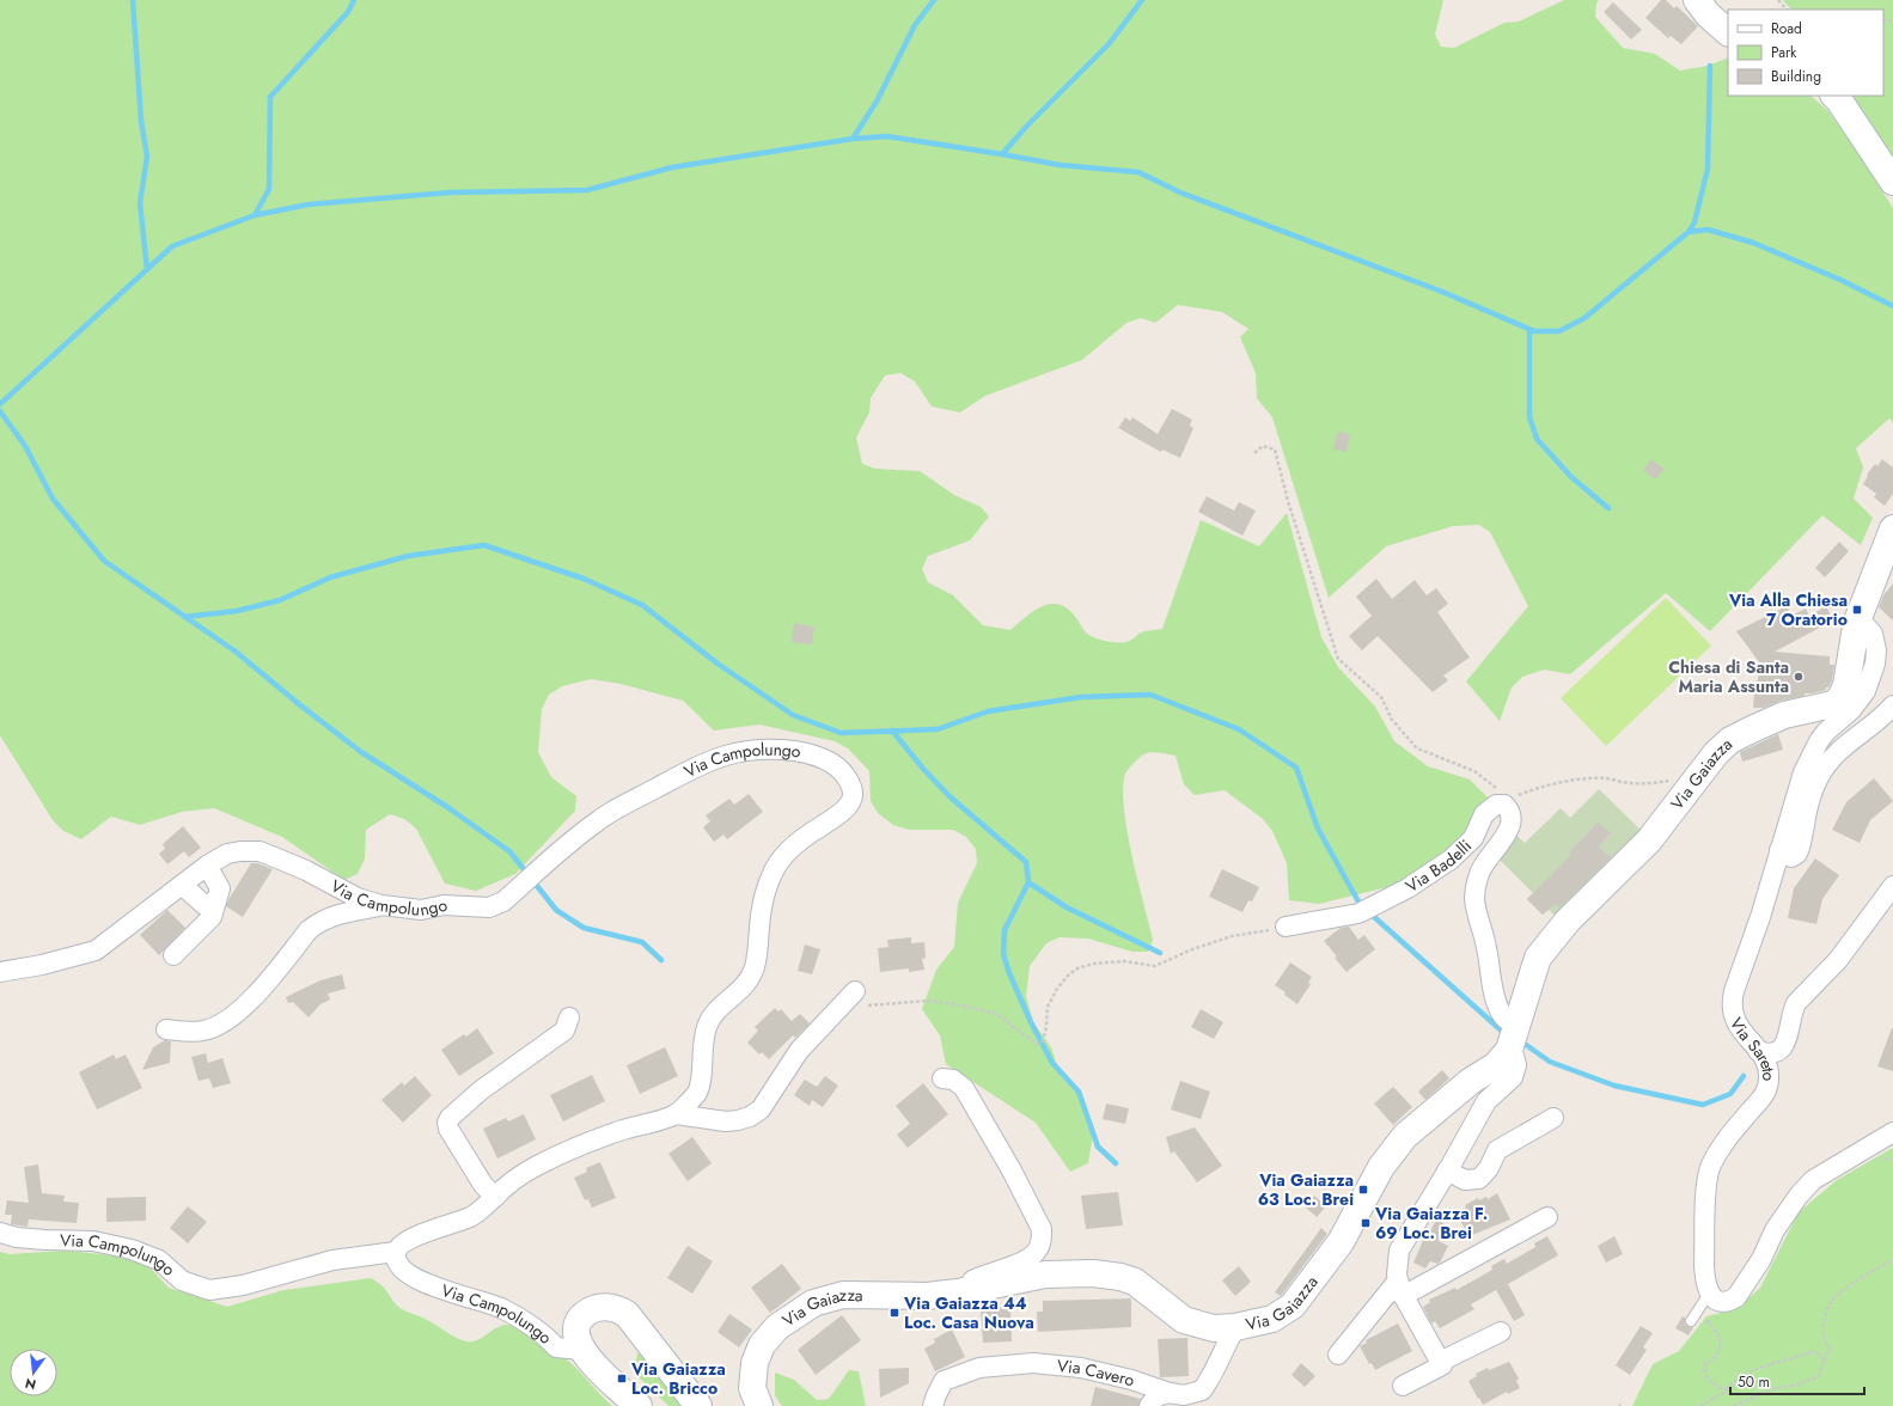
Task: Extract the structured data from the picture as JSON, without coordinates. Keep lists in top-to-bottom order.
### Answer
{
  "streets": {
    "main road": ["Via Gaiazza"],
    "street": [
      "Via Campolungo",
      "Via Badelli",
      "Via Sareto",
      "Via Cavero"
    ]
  },
  "crossings": [
    ["Via Gaiazza", "Via Badelli"],
    ["Via Gaiazza", "Via Sareto"],
    ["Via Gaiazza", "Via Cavero"]
  ],
  "places": {
    "transit": [
      "Via Alla Chiesa 7 Oratorio",
      "Via Gaiazza 63 Loc. Brei",
      "Via Gaiazza F. 69 Loc. Brei",
      "Via Gaiazza 44 Loc. Casa Nuova",
      "Via Gaiazza Loc. Bricco"
    ],
    "other": ["Chiesa di Santa Maria Assunta"]
  },
  "legend": ["Road", "Park", "Building"],
  "scale_bar": "50 m",
  "north": "bottom"
}
